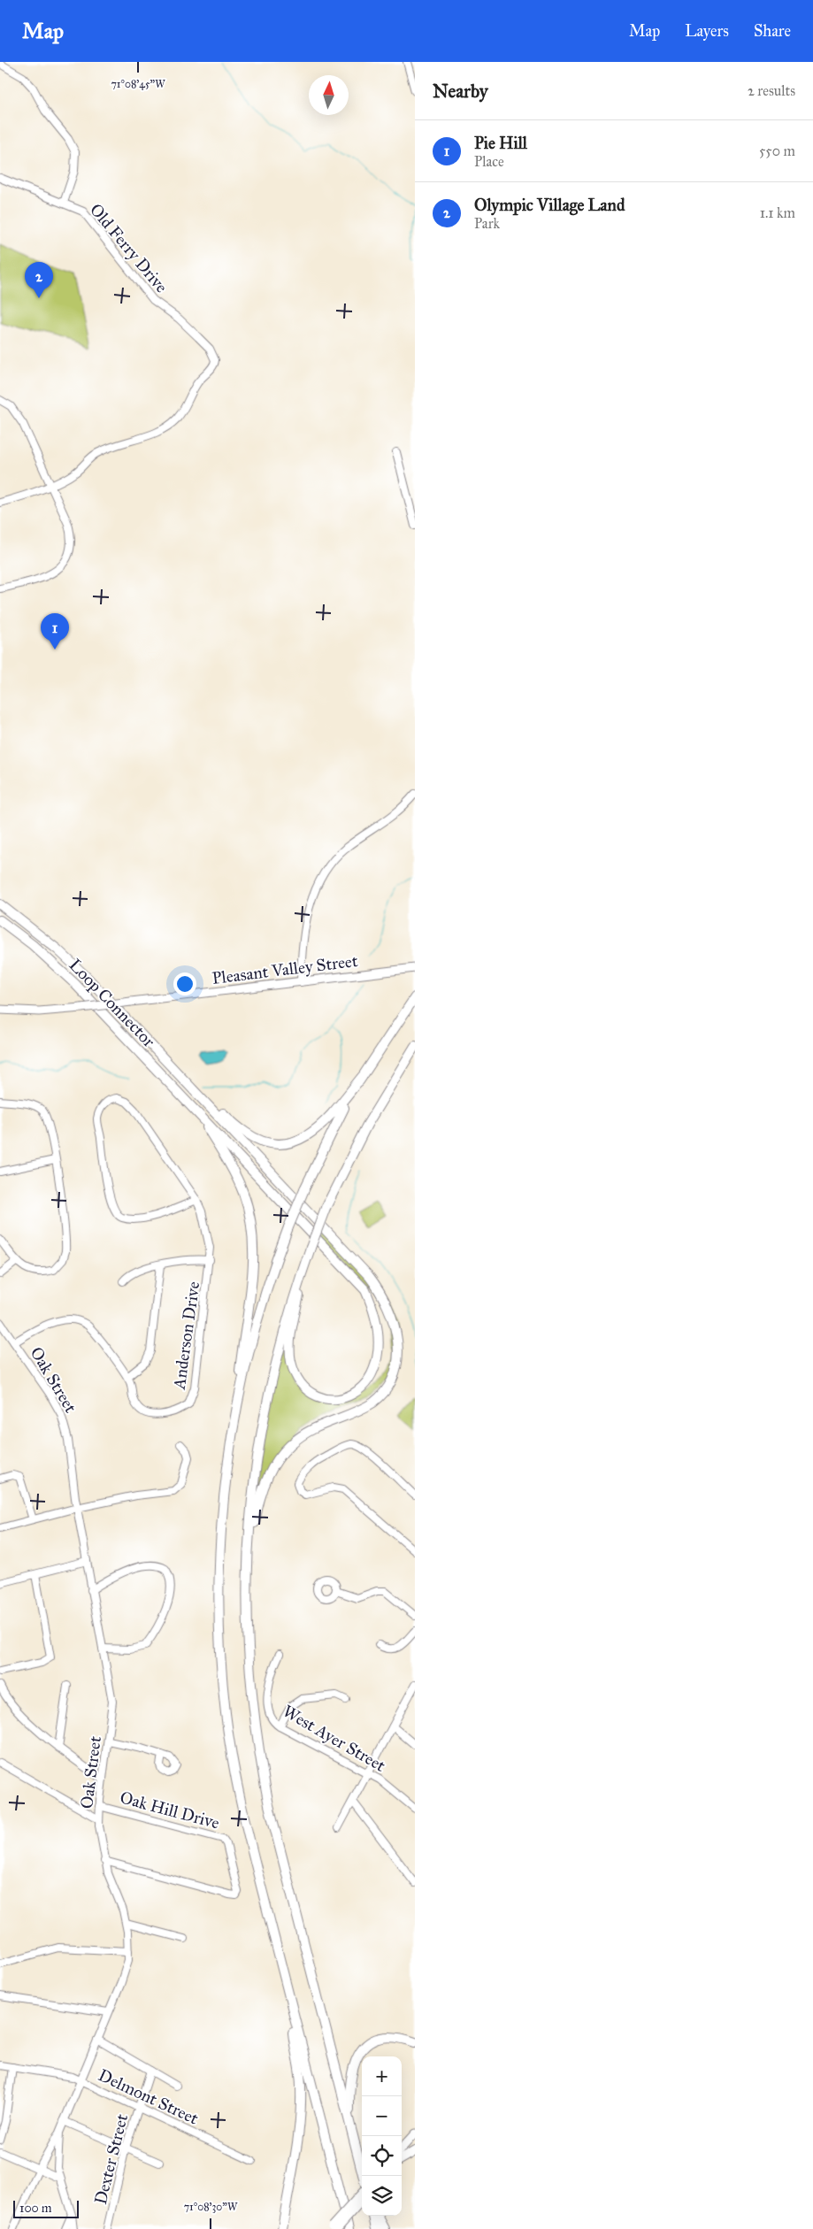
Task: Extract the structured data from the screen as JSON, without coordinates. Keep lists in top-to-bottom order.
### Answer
{
  "streets": {
    "highway": ["Loop Connector"],
    "main road": ["Pleasant Valley Street"],
    "street": [
      "Old Ferry Drive",
      "Anderson Drive",
      "Oak Street",
      "West Ayer Street",
      "Oak Hill Drive",
      "Delmont Street",
      "Dexter Street"
    ]
  },
  "crossings": [
    ["Anderson Drive", "Oak Street"],
    ["Oak Street", "Oak Hill Drive"],
    ["Oak Street", "Delmont Street"],
    ["Delmont Street", "Dexter Street"]
  ],
  "scale_bar": "100 m",
  "north": "top",
  "page": {
    "header": "Map",
    "nav": ["Map", "Layers", "Share"],
    "heading": ["Nearby", "2 results"],
    "list": [
      {
        "mark": "1",
        "name": "Pie Hill",
        "note": "Place",
        "value": "550 m"
      },
      {
        "mark": "2",
        "name": "Olympic Village Land",
        "note": "Park",
        "value": "1.1 km"
      }
    ],
    "pins": ["2", "1"],
    "map_buttons": ["+", "−"],
    "scale": "100 m"
  },
  "coordinates": ["71°08'45\"W", "71°08'30\"W"]
}
